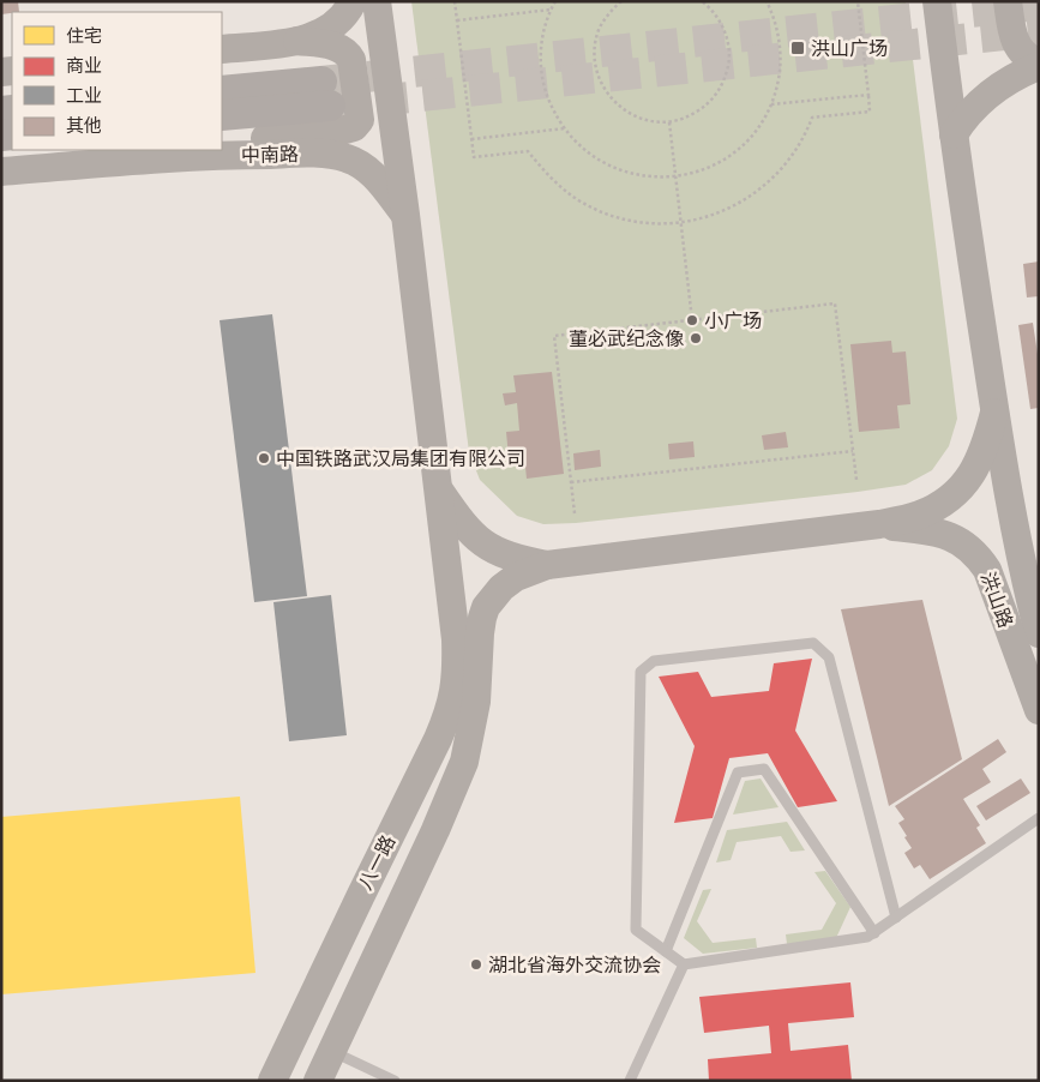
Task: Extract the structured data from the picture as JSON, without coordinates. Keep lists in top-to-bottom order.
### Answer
{
  "streets": {
    "main road": ["中南路", "洪山路", "八一路"]
  },
  "crossings": [
    ["中南路", "八一路"]
  ],
  "places": {
    "transit": ["洪山广场"],
    "other": [
      "小广场",
      "董必武纪念像",
      "中国铁路武汉局集团有限公司",
      "湖北省海外交流协会"
    ]
  },
  "legend": [
    "住宅",
    "商业",
    "工业",
    "其他"
  ]
}
